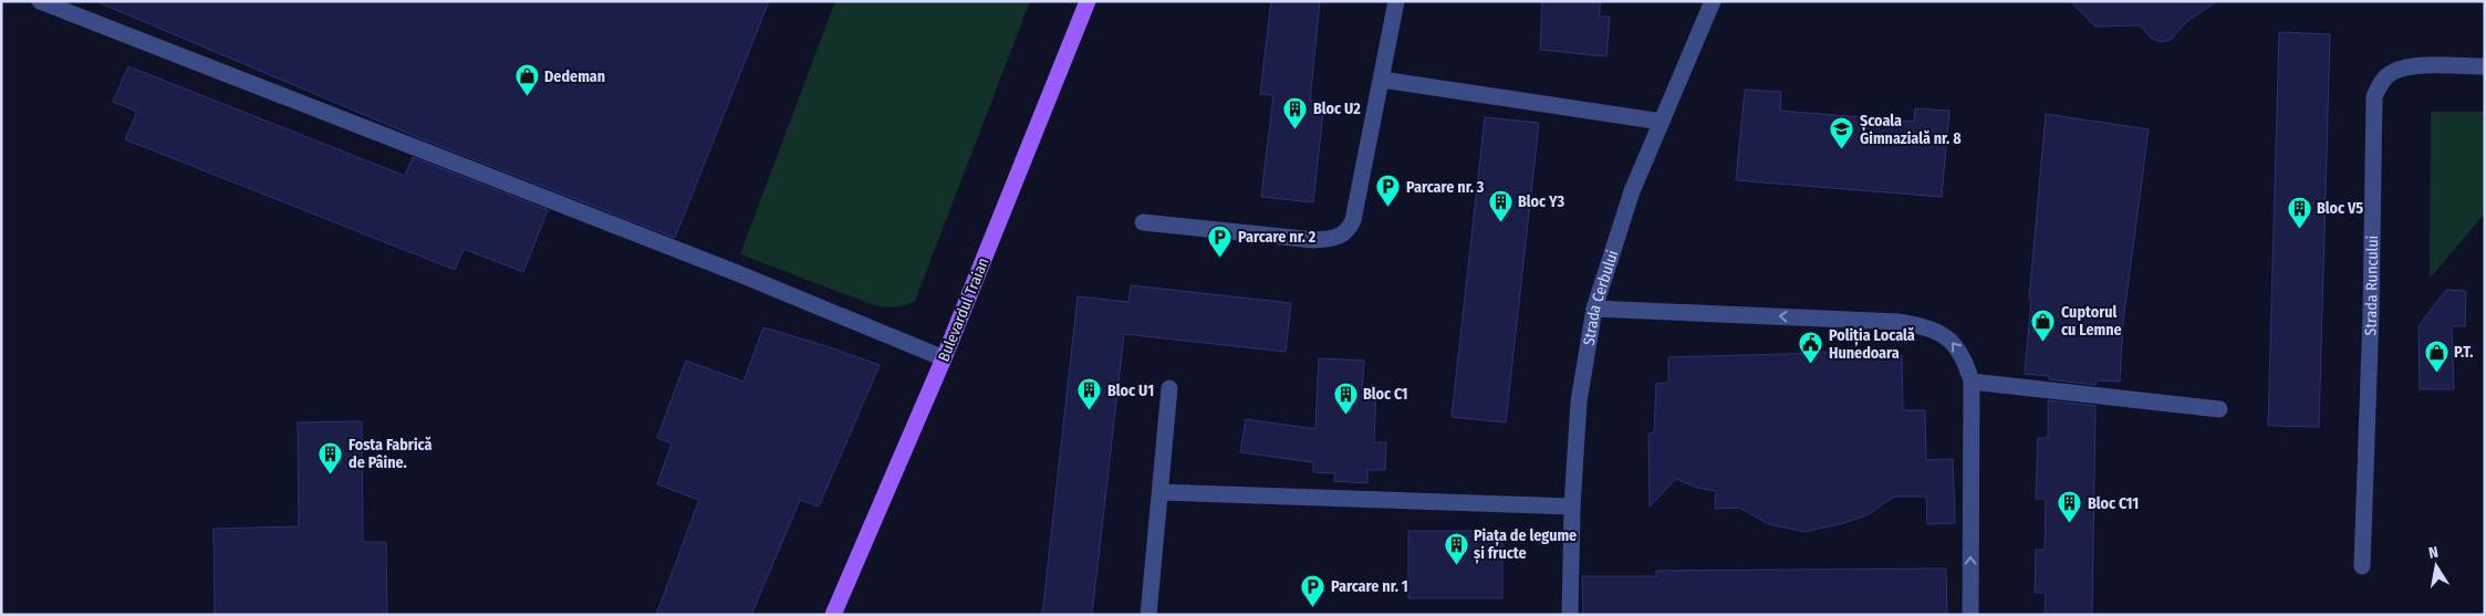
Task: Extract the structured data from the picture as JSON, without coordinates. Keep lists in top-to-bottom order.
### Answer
{
  "streets": {
    "main road": ["Bulevardul Traian"],
    "street": ["Strada Runcului", "Strada Cerbului"]
  },
  "places": {
    "shop": ["Dedeman", "Cuptorul cu Lemne", "P.T."],
    "building": [
      "Bloc U2",
      "Bloc Y3",
      "Bloc V5",
      "Bloc U1",
      "Bloc C1",
      "Fosta Fabrică de Pâine.",
      "Bloc C11",
      "Piața de legume și fructe"
    ],
    "school or university": ["Școala Gimnazială nr. 8"],
    "parking": ["Parcare nr. 3", "Parcare nr. 2", "Parcare nr. 1"],
    "public building": ["Poliția Locală Hunedoara"]
  },
  "north": "top"
}
